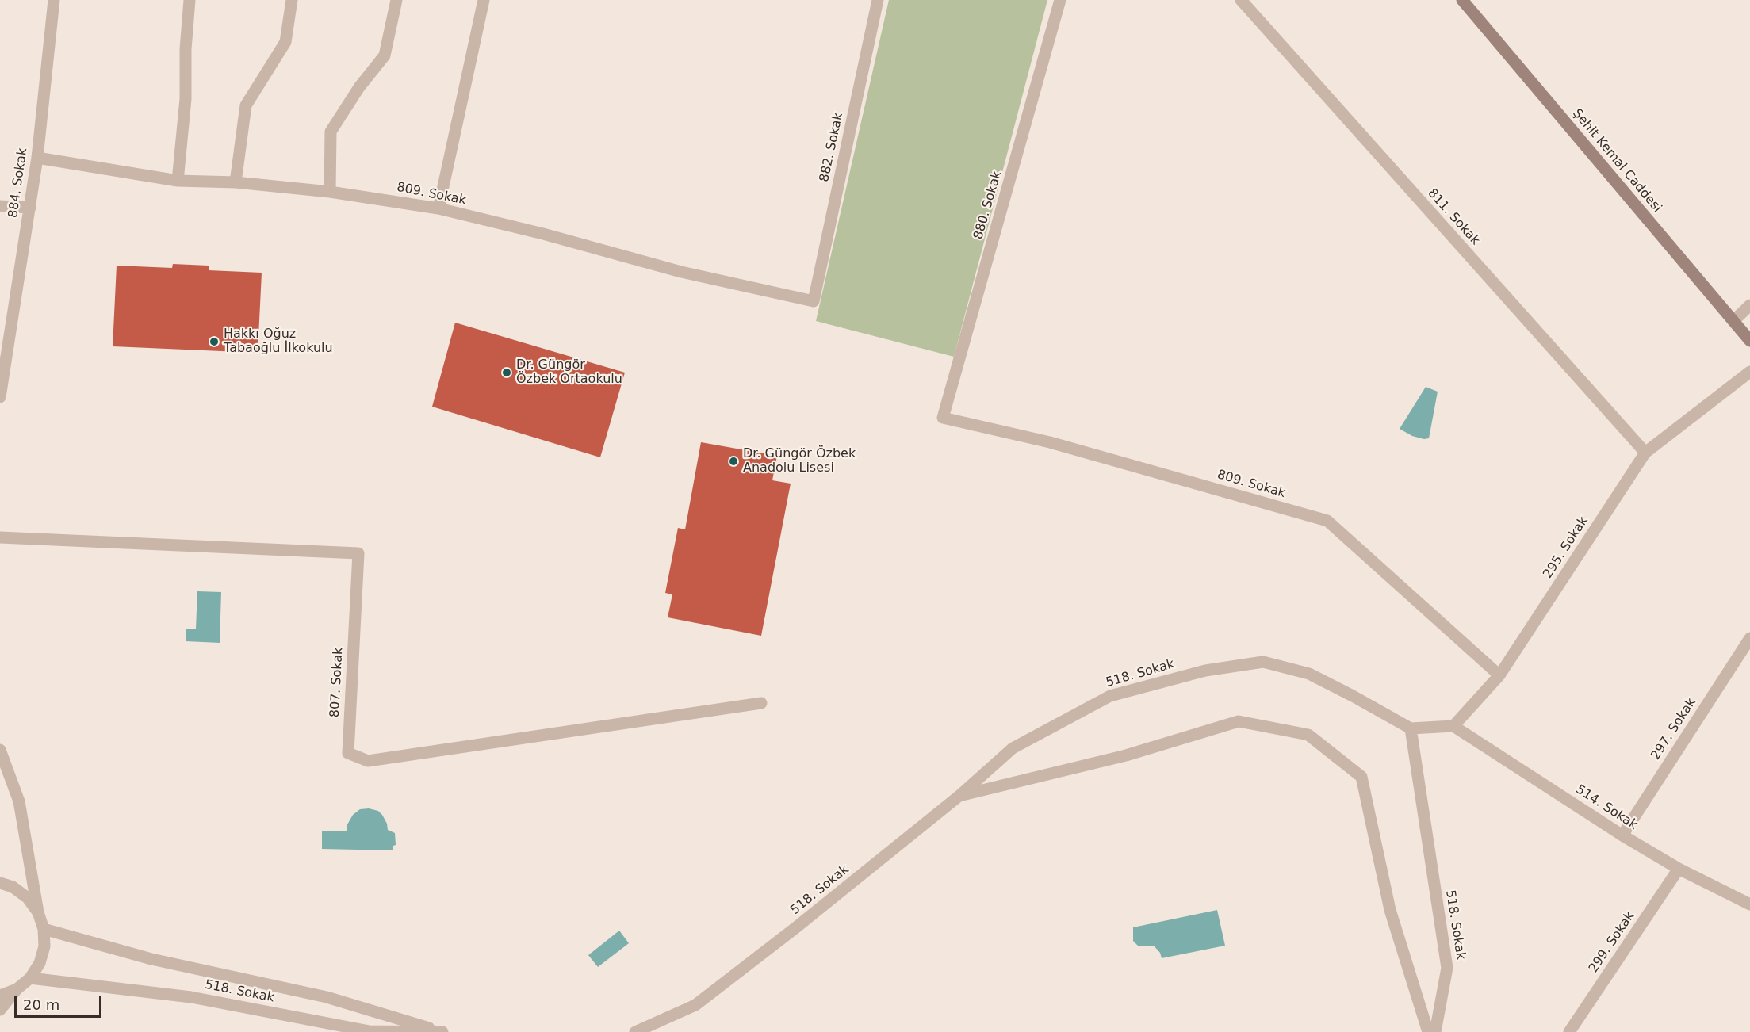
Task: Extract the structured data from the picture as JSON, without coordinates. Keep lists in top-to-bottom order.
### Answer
{
  "streets": {
    "main road": ["Şehit Kemal Caddesi"],
    "street": [
      "882. Sokak",
      "884. Sokak",
      "809. Sokak",
      "880. Sokak",
      "811. Sokak",
      "295. Sokak",
      "518. Sokak",
      "807. Sokak",
      "297. Sokak",
      "514. Sokak",
      "299. Sokak"
    ]
  },
  "crossings": [
    ["882. Sokak", "809. Sokak"],
    ["884. Sokak", "809. Sokak"],
    ["809. Sokak", "880. Sokak"],
    ["809. Sokak", "295. Sokak"],
    ["811. Sokak", "295. Sokak"],
    ["295. Sokak", "514. Sokak"],
    ["297. Sokak", "514. Sokak"],
    ["514. Sokak", "299. Sokak"]
  ],
  "places": ["Hakkı Oğuz Tabaoğlu İlkokulu", "Dr. Güngör Özbek Ortaokulu", "Dr. Güngör Özbek Anadolu Lisesi"],
  "scale_bar": "20 m"
}
